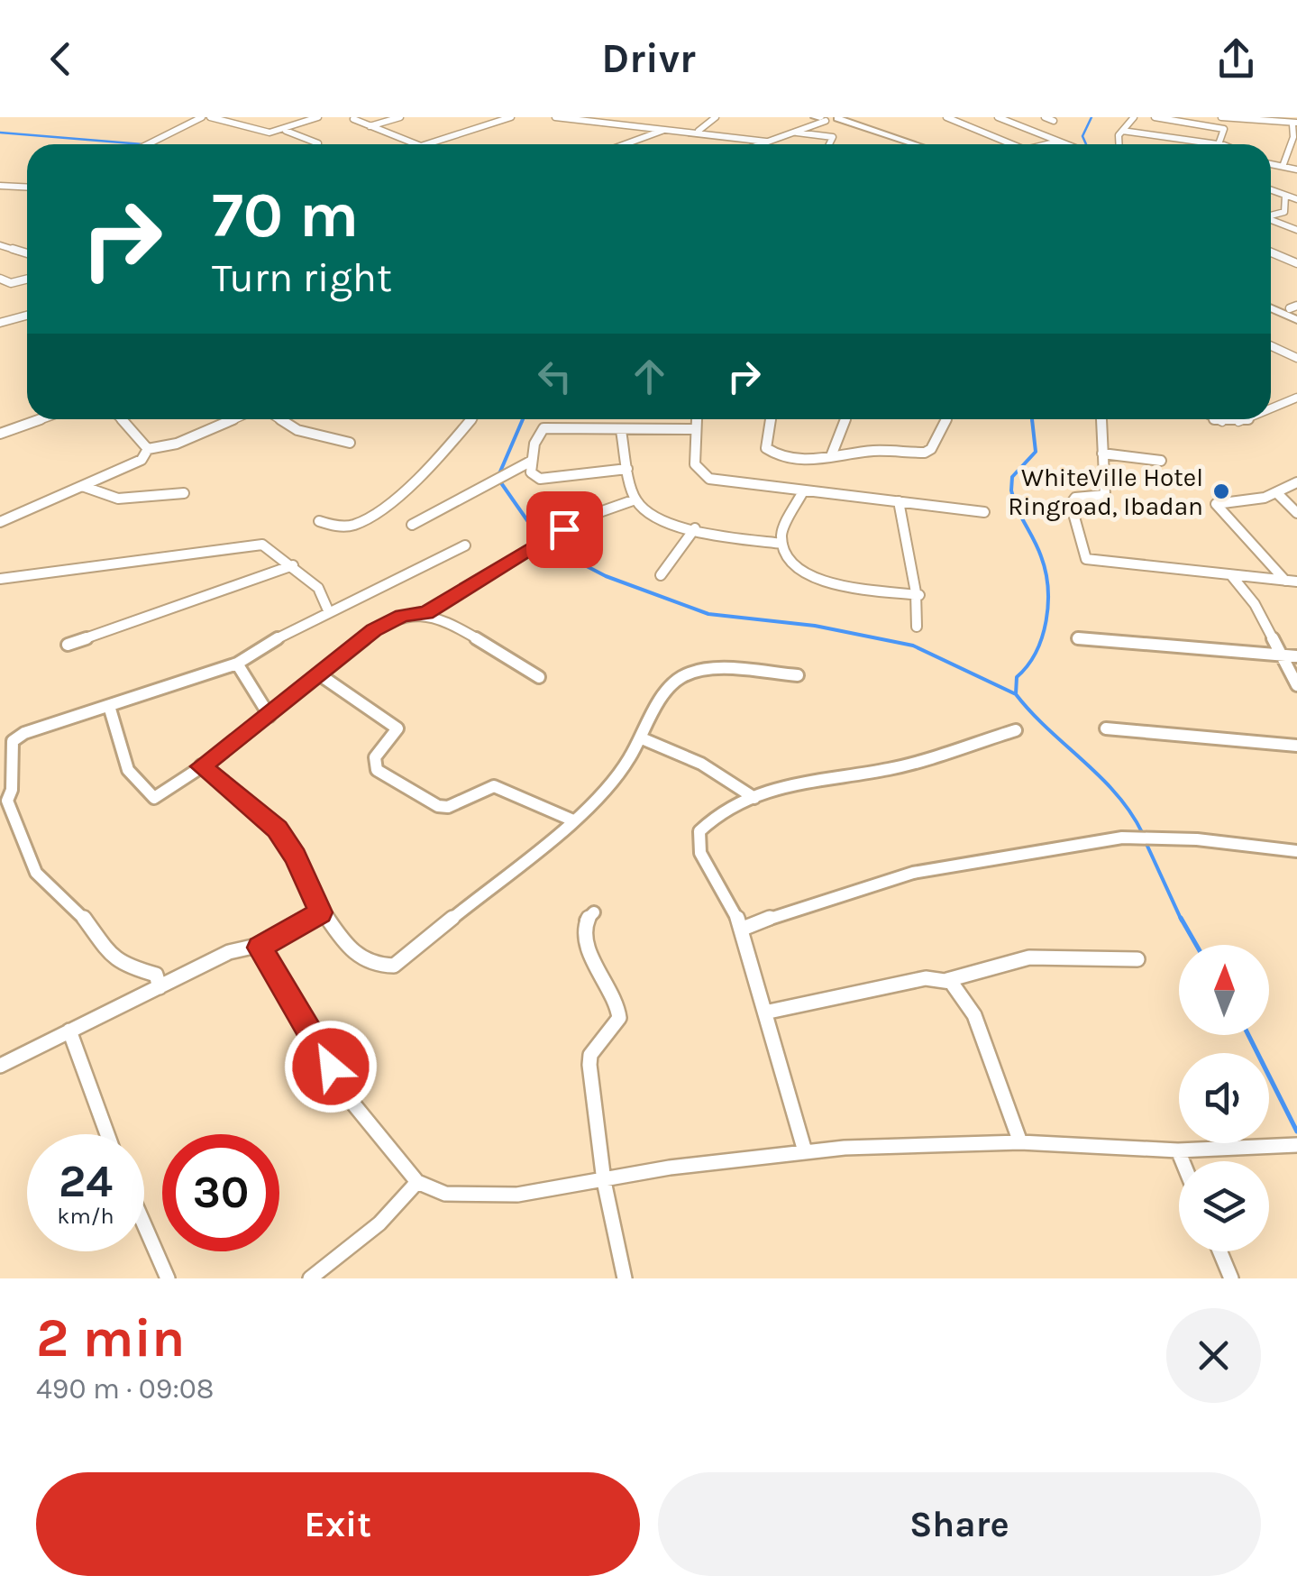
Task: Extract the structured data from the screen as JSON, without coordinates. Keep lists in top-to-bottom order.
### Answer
{
  "places": ["WhiteVille Hotel Ringroad, Ibadan"],
  "north": "top",
  "page": {
    "header": "Drivr",
    "turn": ["70 m", "Turn right"],
    "speed": "24 km/h",
    "limit": "30",
    "heading": ["2 min", "490 m · 09:08"],
    "buttons": ["Exit", "Share"]
  }
}
